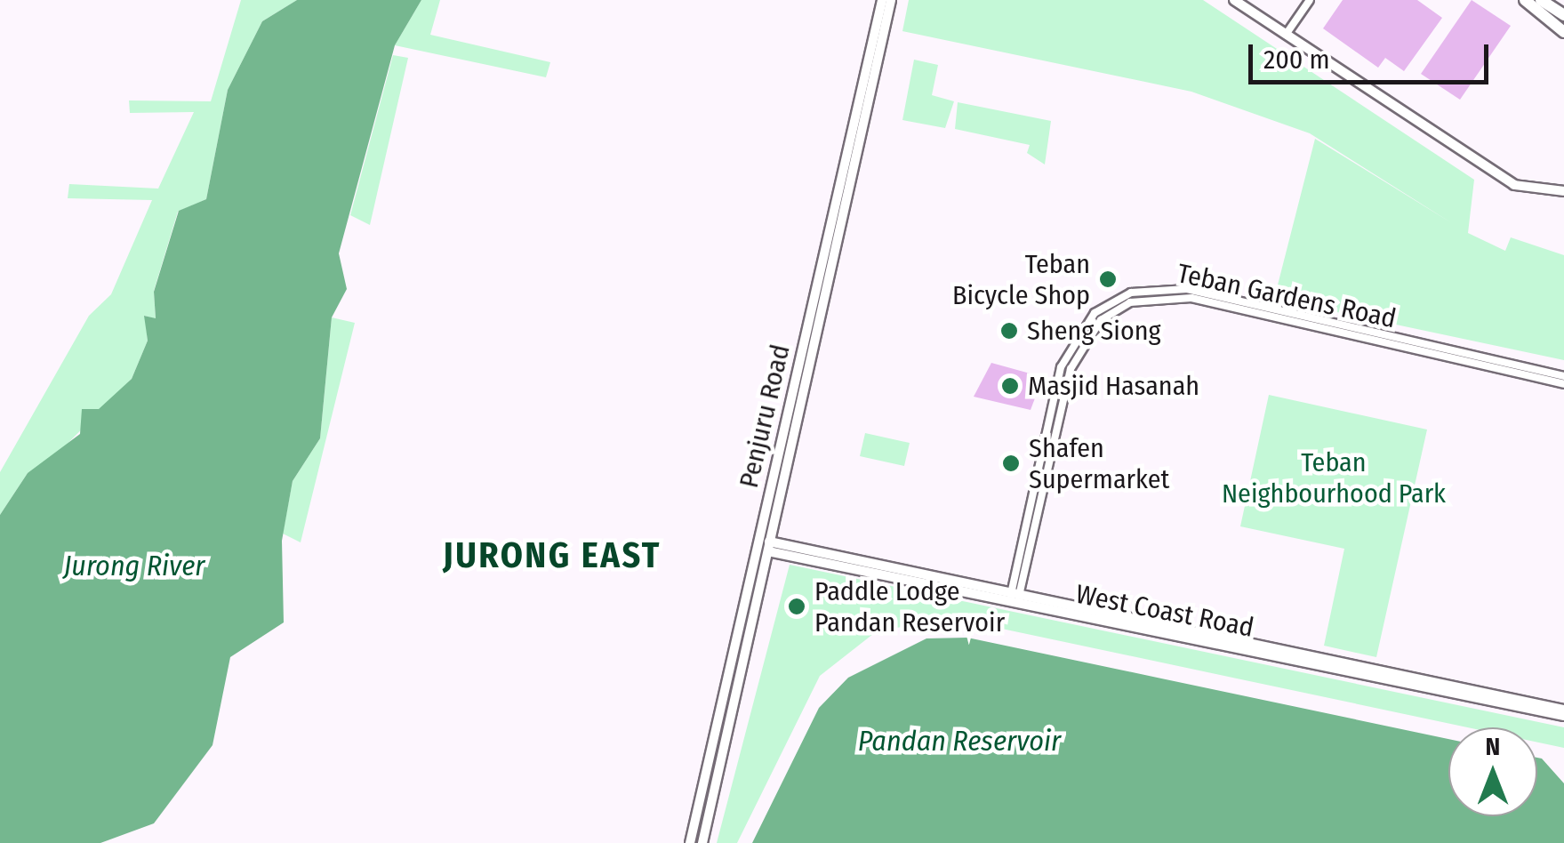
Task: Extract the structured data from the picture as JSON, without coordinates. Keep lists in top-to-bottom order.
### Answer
{
  "streets": {
    "main road": ["Penjuru Road", "West Coast Road"],
    "street": ["Teban Gardens Road"]
  },
  "crossings": [
    ["Teban Gardens Road", "West Coast Road"],
    ["Penjuru Road", "West Coast Road"]
  ],
  "districts": ["JURONG EAST"],
  "water": ["Jurong River", "Pandan Reservoir"],
  "parks": ["Teban Neighbourhood Park"],
  "places": [
    "Teban Bicycle Shop",
    "Sheng Siong",
    "Masjid Hasanah",
    "Shafen Supermarket",
    "Paddle Lodge Pandan Reservoir"
  ],
  "scale_bar": "200 m",
  "north": "top"
}
